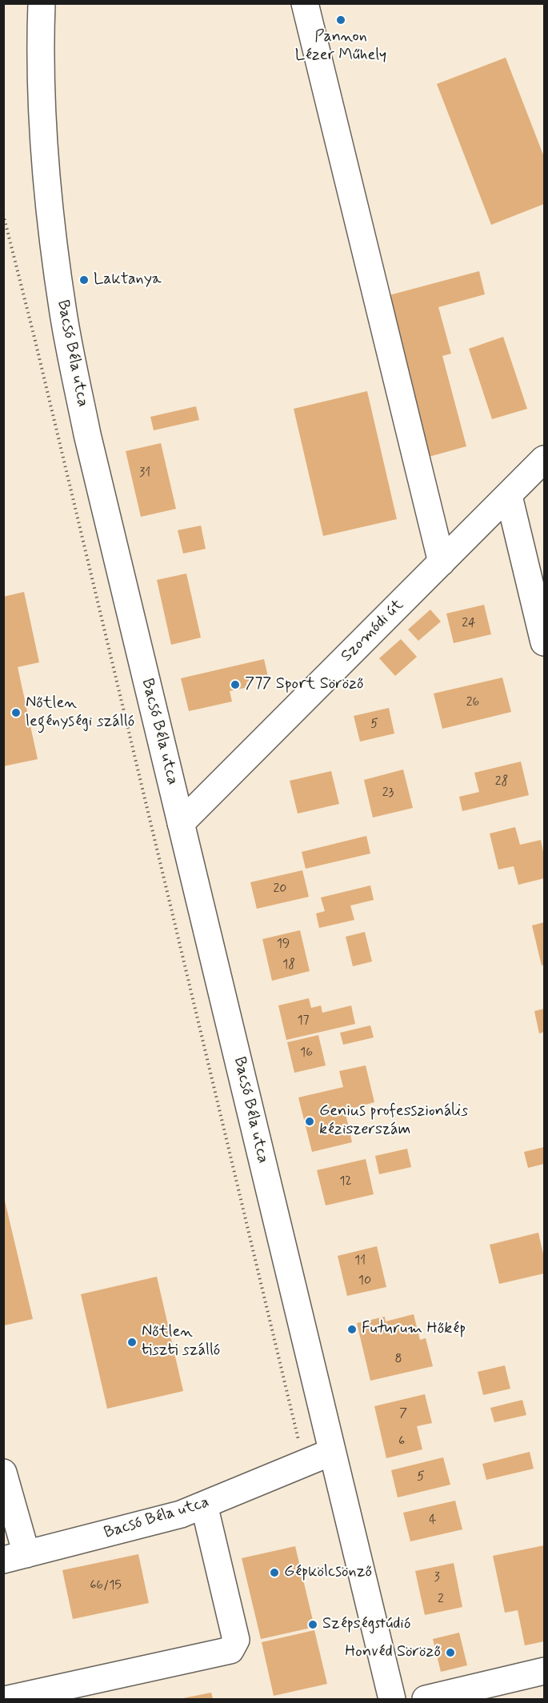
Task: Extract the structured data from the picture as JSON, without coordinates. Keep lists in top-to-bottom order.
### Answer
{
  "streets": {
    "main road": ["Bacsó Béla utca", "Szomódi út"]
  },
  "crossings": [
    ["Bacsó Béla utca", "Szomódi út"]
  ],
  "places": [
    "Pannon Lézer Műhely",
    "Laktanya",
    "777 Sport Söröző",
    "Nőtlen legénységi szálló",
    "Genius professzionális kéziszerszám",
    "Futurum Hőkép",
    "Nőtlen tiszti szálló",
    "Gépkölcsönző",
    "Szépségstúdió",
    "Honvéd Söröző"
  ],
  "house_numbers": [
    "31",
    "24",
    "26",
    "5",
    "28",
    "23",
    "20",
    "19",
    "18",
    "17",
    "16",
    "12",
    "11",
    "10",
    "8",
    "7",
    "6",
    "5",
    "4",
    "3",
    "66/15",
    "2"
  ]
}
